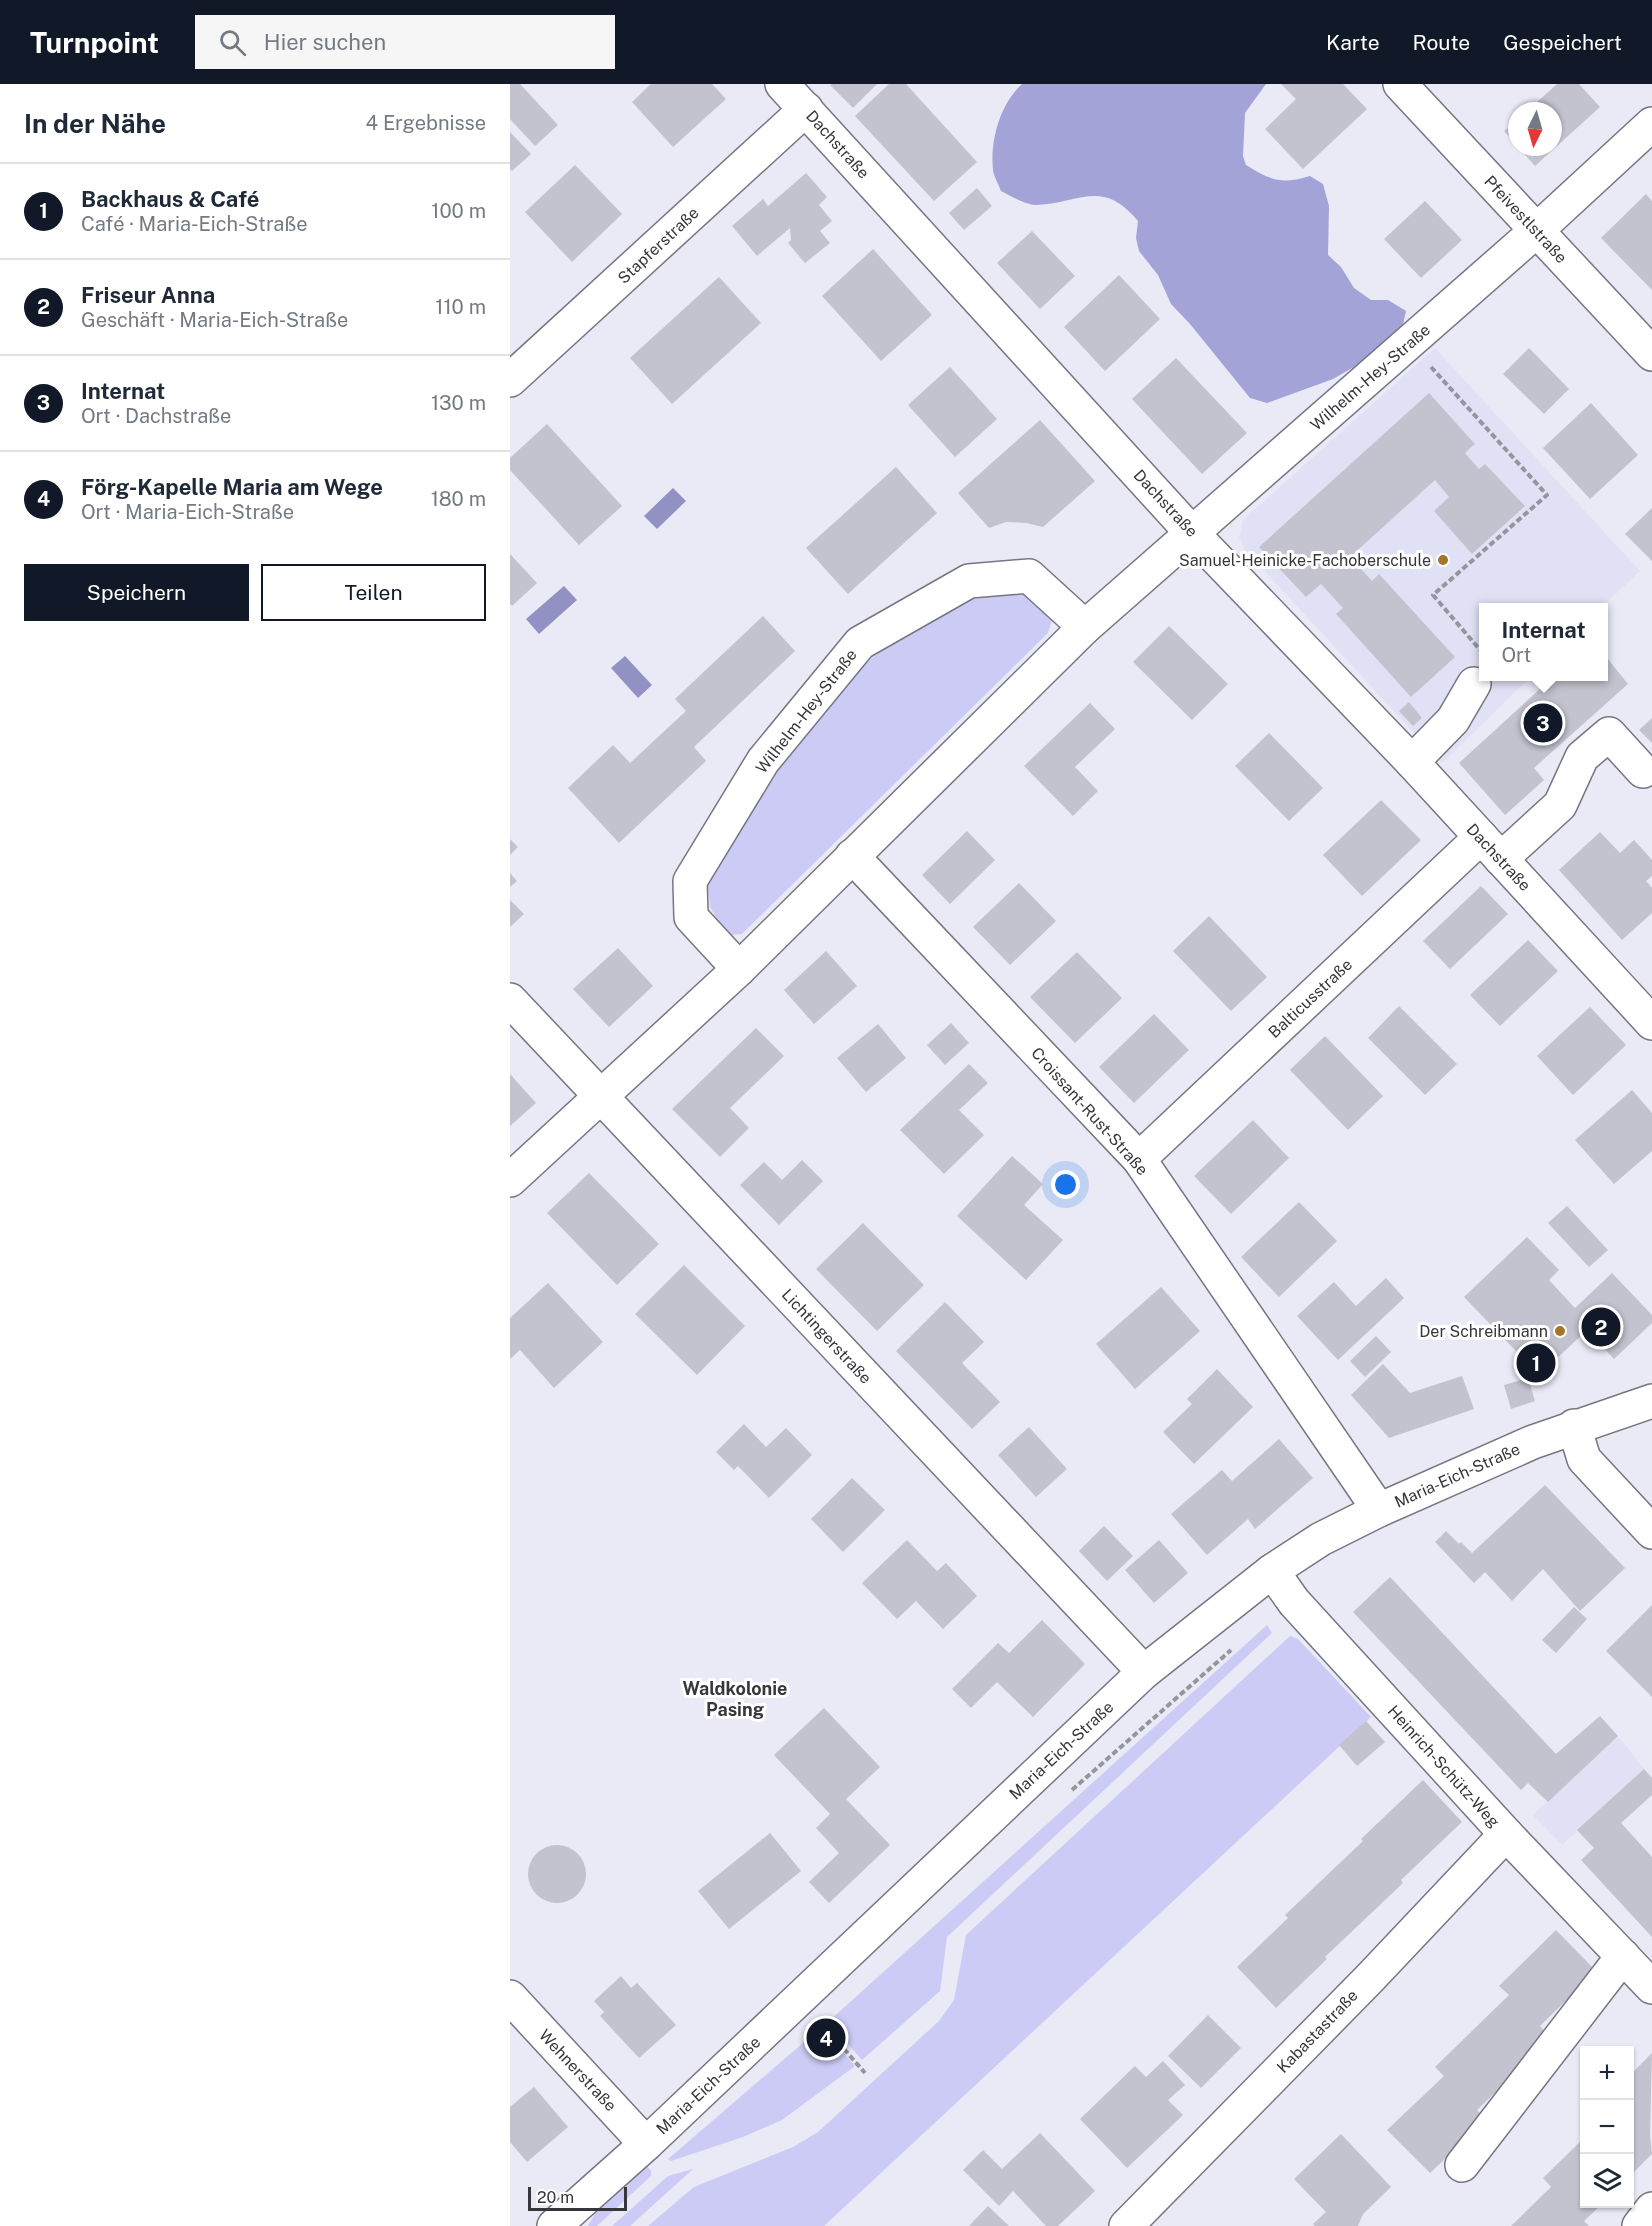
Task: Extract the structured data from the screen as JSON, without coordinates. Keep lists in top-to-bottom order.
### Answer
{
  "streets": {
    "street": [
      "Dachstraße",
      "Pfeivestlstraße",
      "Stapferstraße",
      "Wilhelm-Hey-Straße",
      "Balticusstraße",
      "Croissant-Rust-Straße",
      "Lichtingerstraße",
      "Maria-Eich-Straße",
      "Heinrich-Schütz-Weg",
      "Kabastastraße",
      "Wehnerstraße"
    ]
  },
  "crossings": [
    ["Dachstraße", "Stapferstraße"],
    ["Dachstraße", "Wilhelm-Hey-Straße"],
    ["Dachstraße", "Balticusstraße"],
    ["Pfeivestlstraße", "Wilhelm-Hey-Straße"],
    ["Wilhelm-Hey-Straße", "Croissant-Rust-Straße"],
    ["Wilhelm-Hey-Straße", "Lichtingerstraße"],
    ["Balticusstraße", "Croissant-Rust-Straße"],
    ["Croissant-Rust-Straße", "Maria-Eich-Straße"],
    ["Lichtingerstraße", "Maria-Eich-Straße"],
    ["Maria-Eich-Straße", "Heinrich-Schütz-Weg"],
    ["Maria-Eich-Straße", "Wehnerstraße"],
    ["Heinrich-Schütz-Weg", "Kabastastraße"]
  ],
  "districts": ["Waldkolonie Pasing"],
  "places": ["Samuel-Heinicke-Fachoberschule", "Der Schreibmann"],
  "scale_bar": "20 m",
  "north": "bottom",
  "page": {
    "header": "Turnpoint",
    "search": "Hier suchen",
    "nav": ["Karte", "Route", "Gespeichert"],
    "heading": ["In der Nähe", "4 Ergebnisse"],
    "list": [
      {
        "mark": "1",
        "name": "Backhaus & Café",
        "note": "Café · Maria-Eich-Straße",
        "value": "100 m"
      },
      {
        "mark": "2",
        "name": "Friseur Anna",
        "note": "Geschäft · Maria-Eich-Straße",
        "value": "110 m"
      },
      {
        "mark": "3",
        "name": "Internat",
        "note": "Ort · Dachstraße",
        "value": "130 m"
      },
      {
        "mark": "4",
        "name": "Förg-Kapelle Maria am Wege",
        "note": "Ort · Maria-Eich-Straße",
        "value": "180 m"
      }
    ],
    "buttons": ["Speichern", "Teilen"],
    "popup": ["Internat", "Ort"],
    "pins": [
      "3",
      "2",
      "1",
      "4"
    ],
    "map_buttons": ["+", "−"],
    "scale": "20 m"
  }
}
